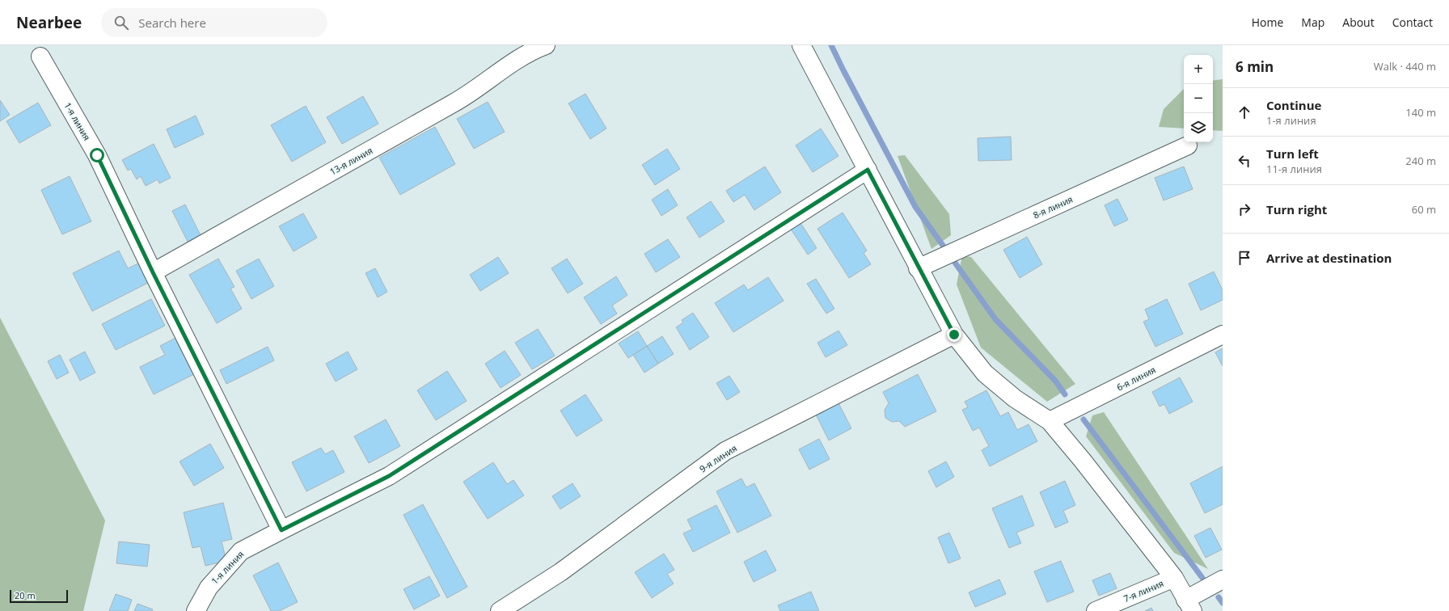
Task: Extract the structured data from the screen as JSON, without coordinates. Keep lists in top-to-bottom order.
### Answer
{
  "streets": {
    "street": [
      "1-я линия",
      "13-я линия",
      "8-я линия",
      "6-я линия",
      "9-я линия",
      "7-я линия"
    ]
  },
  "crossings": [
    ["1-я линия", "13-я линия"]
  ],
  "scale_bar": "20 m",
  "page": {
    "header": "Nearbee",
    "search": "Search here",
    "nav": [
      "Home",
      "Map",
      "About",
      "Contact"
    ],
    "heading": ["6 min", "Walk · 440 m"],
    "map_buttons": ["+", "−"],
    "list": [
      ["Continue", "1-я линия", "140 m"],
      ["Turn left", "11-я линия", "240 m"],
      ["Turn right", "60 m"],
      "Arrive at destination"
    ],
    "scale": "20 m"
  }
}
